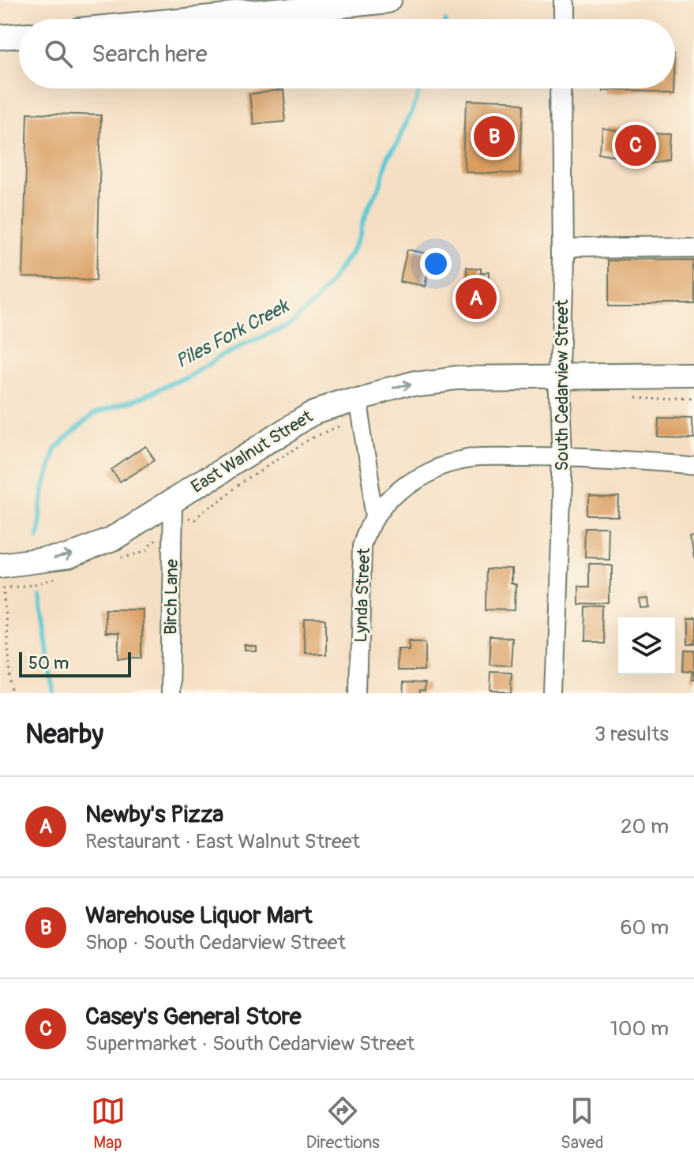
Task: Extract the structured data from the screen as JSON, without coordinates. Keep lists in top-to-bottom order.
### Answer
{
  "streets": {
    "highway": ["East Walnut Street"],
    "street": ["South Cedarview Street", "Lynda Street", "Birch Lane"]
  },
  "crossings": [
    ["South Cedarview Street", "East Walnut Street"],
    ["South Cedarview Street", "Lynda Street"],
    ["East Walnut Street", "Birch Lane"]
  ],
  "one_way": ["East Walnut Street"],
  "water": ["Piles Fork Creek"],
  "scale_bar": "50 m",
  "page": {
    "search": "Search here",
    "pins": ["B", "C", "A"],
    "scale": "50 m",
    "heading": ["Nearby", "3 results"],
    "list": [
      {
        "mark": "A",
        "name": "Newby's Pizza",
        "note": "Restaurant · East Walnut Street",
        "value": "20 m"
      },
      {
        "mark": "B",
        "name": "Warehouse Liquor Mart",
        "note": "Shop · South Cedarview Street",
        "value": "60 m"
      },
      {
        "mark": "C",
        "name": "Casey's General Store",
        "note": "Supermarket · South Cedarview Street",
        "value": "100 m"
      }
    ],
    "nav": ["Map", "Directions", "Saved"]
  }
}
